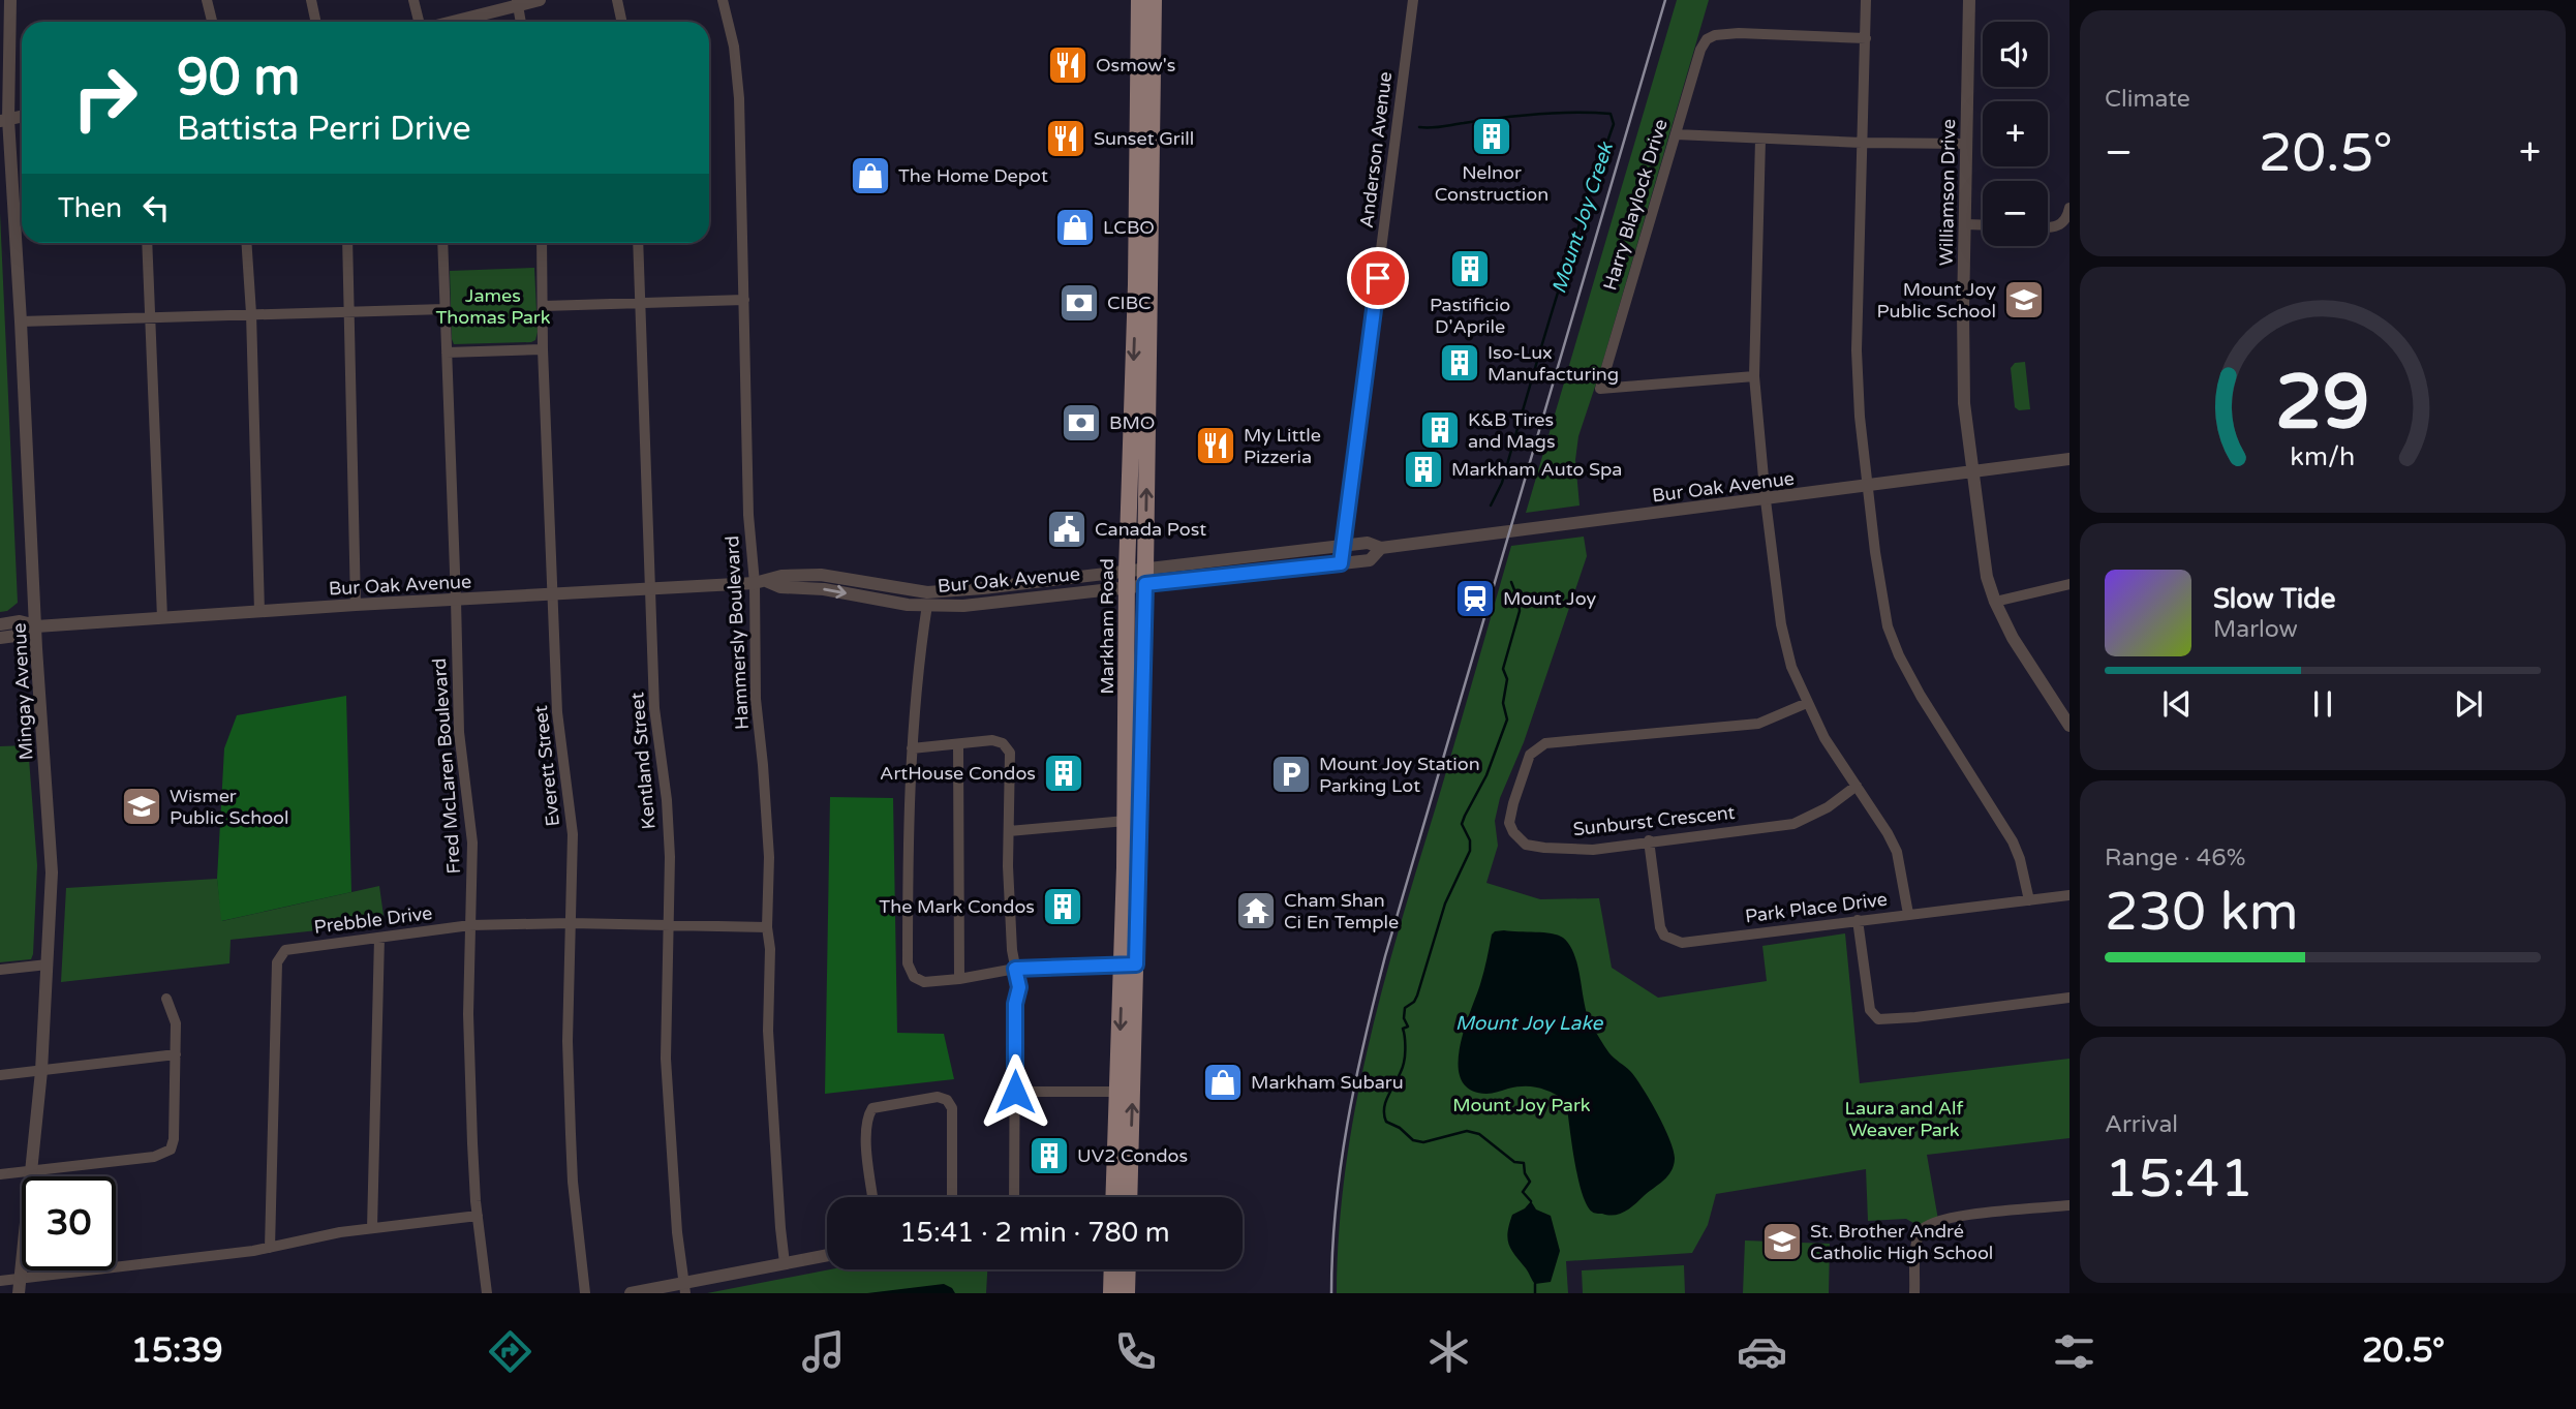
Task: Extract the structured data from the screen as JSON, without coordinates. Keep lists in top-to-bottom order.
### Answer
{
  "streets": {
    "main road": ["Markham Road"],
    "street": [
      "Anderson Avenue",
      "Williamson Drive",
      "Harry Blaylock Drive",
      "Bur Oak Avenue",
      "Hammersly Boulevard",
      "Mingay Avenue",
      "Kentland Street",
      "Fred McLaren Boulevard",
      "Everett Street",
      "Sunburst Crescent",
      "Park Place Drive",
      "Prebble Drive"
    ]
  },
  "crossings": [
    ["Anderson Avenue", "Bur Oak Avenue"],
    ["Williamson Drive", "Bur Oak Avenue"],
    ["Bur Oak Avenue", "Markham Road"],
    ["Bur Oak Avenue", "Hammersly Boulevard"],
    ["Bur Oak Avenue", "Mingay Avenue"],
    ["Bur Oak Avenue", "Kentland Street"],
    ["Bur Oak Avenue", "Fred McLaren Boulevard"],
    ["Bur Oak Avenue", "Everett Street"],
    ["Hammersly Boulevard", "Prebble Drive"],
    ["Kentland Street", "Prebble Drive"],
    ["Fred McLaren Boulevard", "Prebble Drive"],
    ["Everett Street", "Prebble Drive"],
    ["Sunburst Crescent", "Park Place Drive"]
  ],
  "water": ["Mount Joy Creek", "Mount Joy Lake"],
  "parks": ["James Thomas Park", "Mount Joy Park", "Laura and Alf Weaver Park"],
  "places": {
    "restaurant": ["Osmow's", "Sunset Grill", "My Little Pizzeria"],
    "building": [
      "Nelnor Construction",
      "Pastificio D'Aprile",
      "Iso-Lux Manufacturing",
      "K&B Tires and Mags",
      "Markham Auto Spa",
      "ArtHouse Condos",
      "The Mark Condos",
      "UV2 Condos"
    ],
    "shop": ["The Home Depot", "LCBO", "Markham Subaru"],
    "school or university": ["Mount Joy Public School", "Wismer Public School", "St. Brother André Catholic High School"],
    "bank": ["CIBC", "BMO"],
    "public building": ["Canada Post"],
    "station": ["Mount Joy"],
    "parking": ["Mount Joy Station Parking Lot"],
    "temple": ["Cham Shan Ci En Temple"]
  },
  "page": {
    "tile": [
      "Climate",
      ["Range · 46%", "230 km"],
      ["Arrival", "15:41"]
    ],
    "map_buttons": ["+", "−"],
    "turn": ["90 m", "Battista Perri Drive"],
    "heat": ["−", "20.5°", "+"],
    "then": "Then",
    "song": ["Slow Tide", "Marlow"],
    "limit": "30",
    "trip": "15:41 · 2 min · 780 m",
    "tabs": ["15:39", "20.5°"],
    "gauge": ["29", "km/h"]
  }
}
